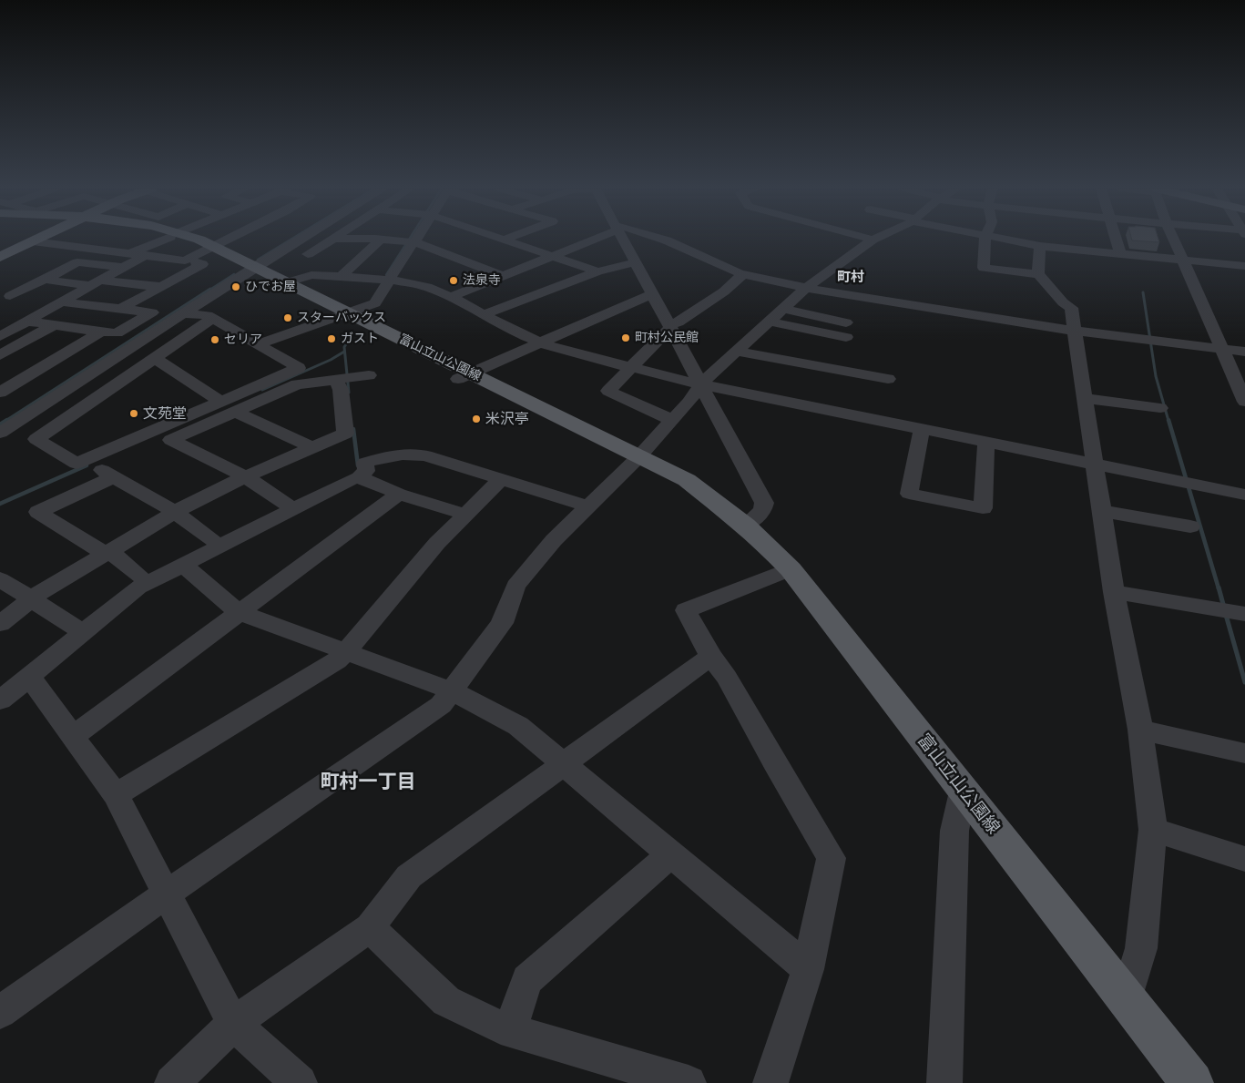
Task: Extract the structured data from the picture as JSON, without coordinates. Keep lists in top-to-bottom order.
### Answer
{
  "streets": {
    "main road": ["富山立山公園線"]
  },
  "districts": ["町村", "町村一丁目"],
  "places": [
    "法泉寺",
    "ひでお屋",
    "スターバックス",
    "町村公民館",
    "ガスト",
    "セリア",
    "文苑堂",
    "米沢亭"
  ]
}
